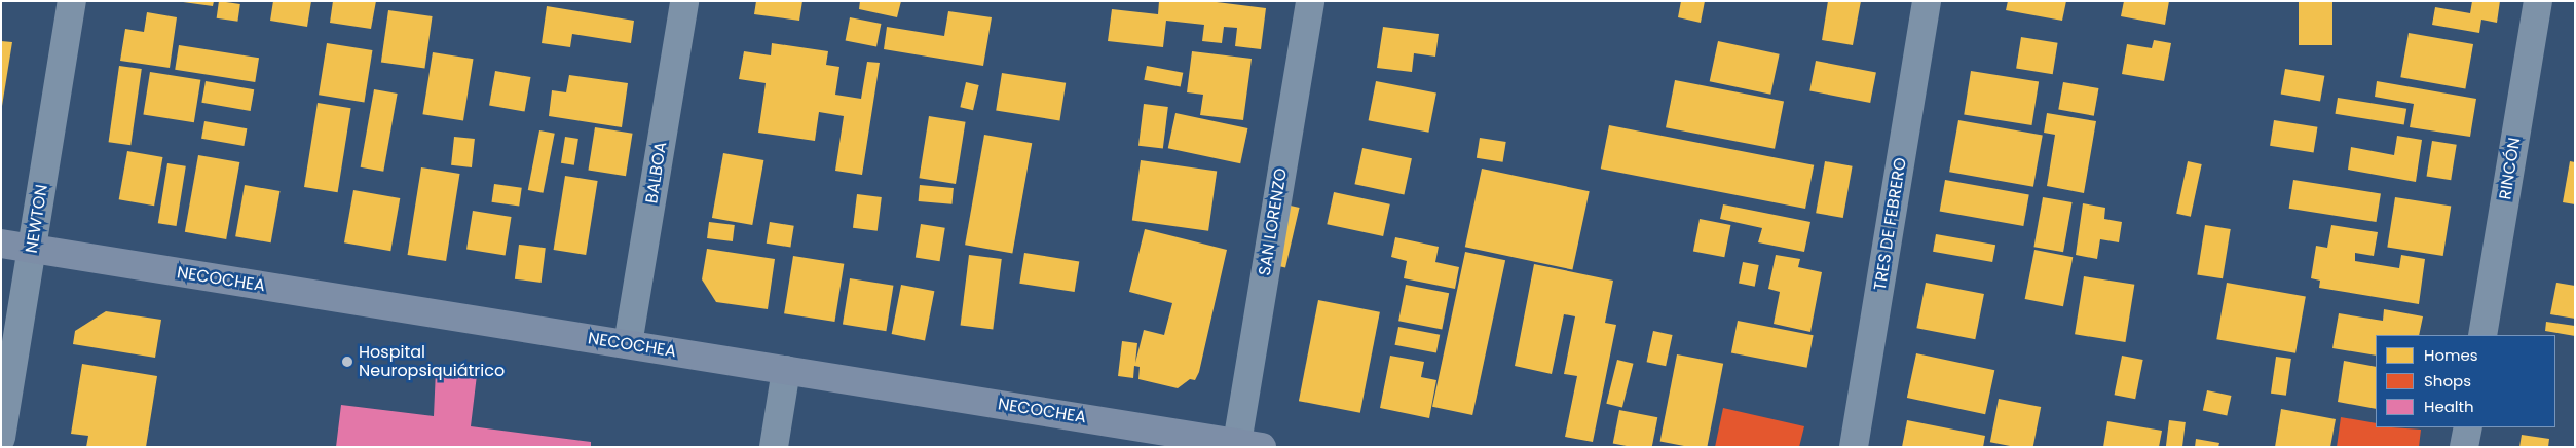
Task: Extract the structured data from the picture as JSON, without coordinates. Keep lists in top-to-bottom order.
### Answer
{
  "streets": {
    "main road": ["NECOCHEA"],
    "street": [
      "RINCÓN",
      "BALBOA",
      "NEWTON",
      "SAN LORENZO",
      "TRES DE FEBRERO"
    ]
  },
  "crossings": [
    ["BALBOA", "NECOCHEA"],
    ["NEWTON", "NECOCHEA"],
    ["SAN LORENZO", "NECOCHEA"]
  ],
  "places": ["Hospital Neuropsiquiátrico"],
  "legend": ["Homes", "Shops", "Health"]
}
